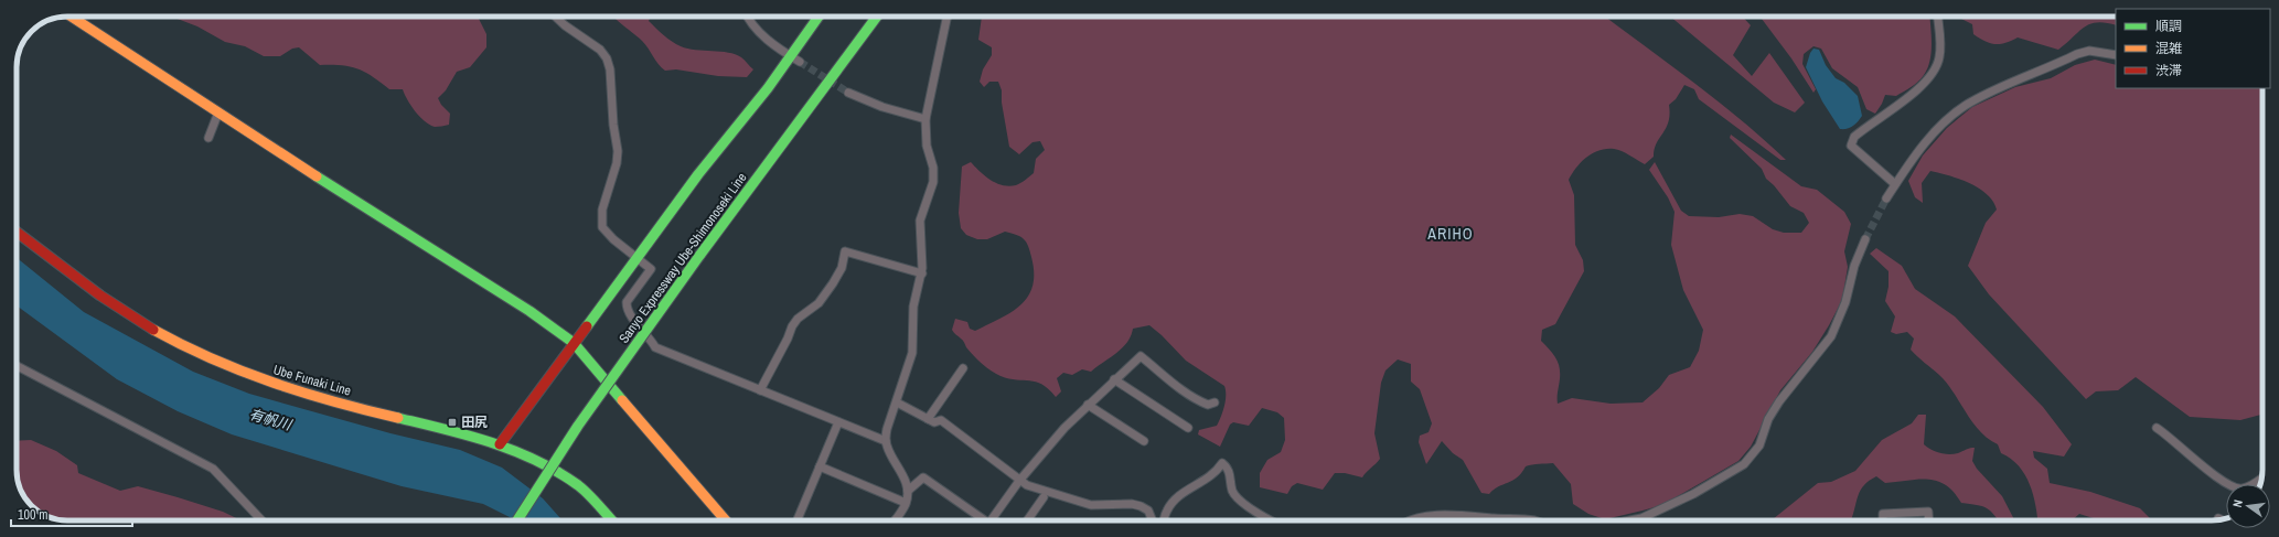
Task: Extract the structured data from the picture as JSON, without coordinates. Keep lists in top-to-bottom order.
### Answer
{
  "streets": {
    "main road": ["Sanyo Expressway Ube-Shimonoseki Line", "Ube Funaki Line"]
  },
  "districts": ["ARIHO"],
  "water": ["有帆川"],
  "places": {
    "transit": ["田尻"]
  },
  "legend": ["順調", "混雑", "渋滞"],
  "scale_bar": "100 m",
  "north": "left"
}
